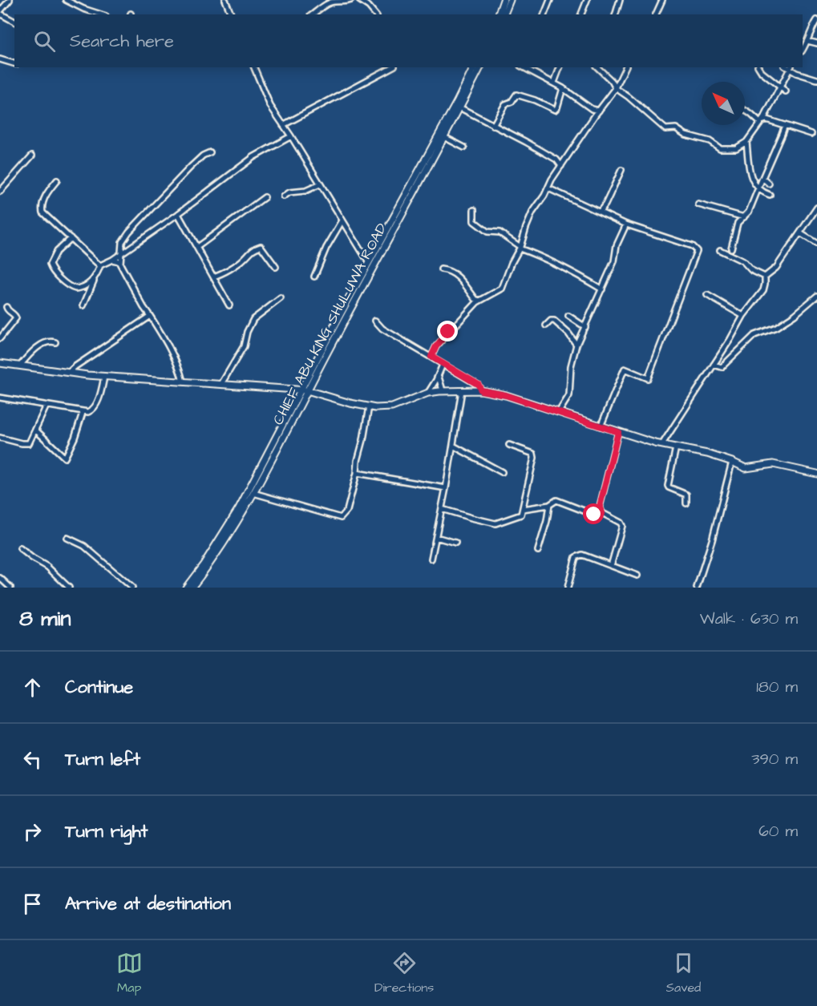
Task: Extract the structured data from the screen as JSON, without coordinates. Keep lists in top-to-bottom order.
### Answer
{
  "streets": {
    "street": ["CHIEF ABU KING SHULUWA ROAD"]
  },
  "north": "top left",
  "page": {
    "search": "Search here",
    "heading": ["8 min", "Walk · 630 m"],
    "list": [
      ["Continue", "180 m"],
      ["Turn left", "390 m"],
      ["Turn right", "60 m"],
      "Arrive at destination"
    ],
    "nav": ["Map", "Directions", "Saved"]
  }
}
